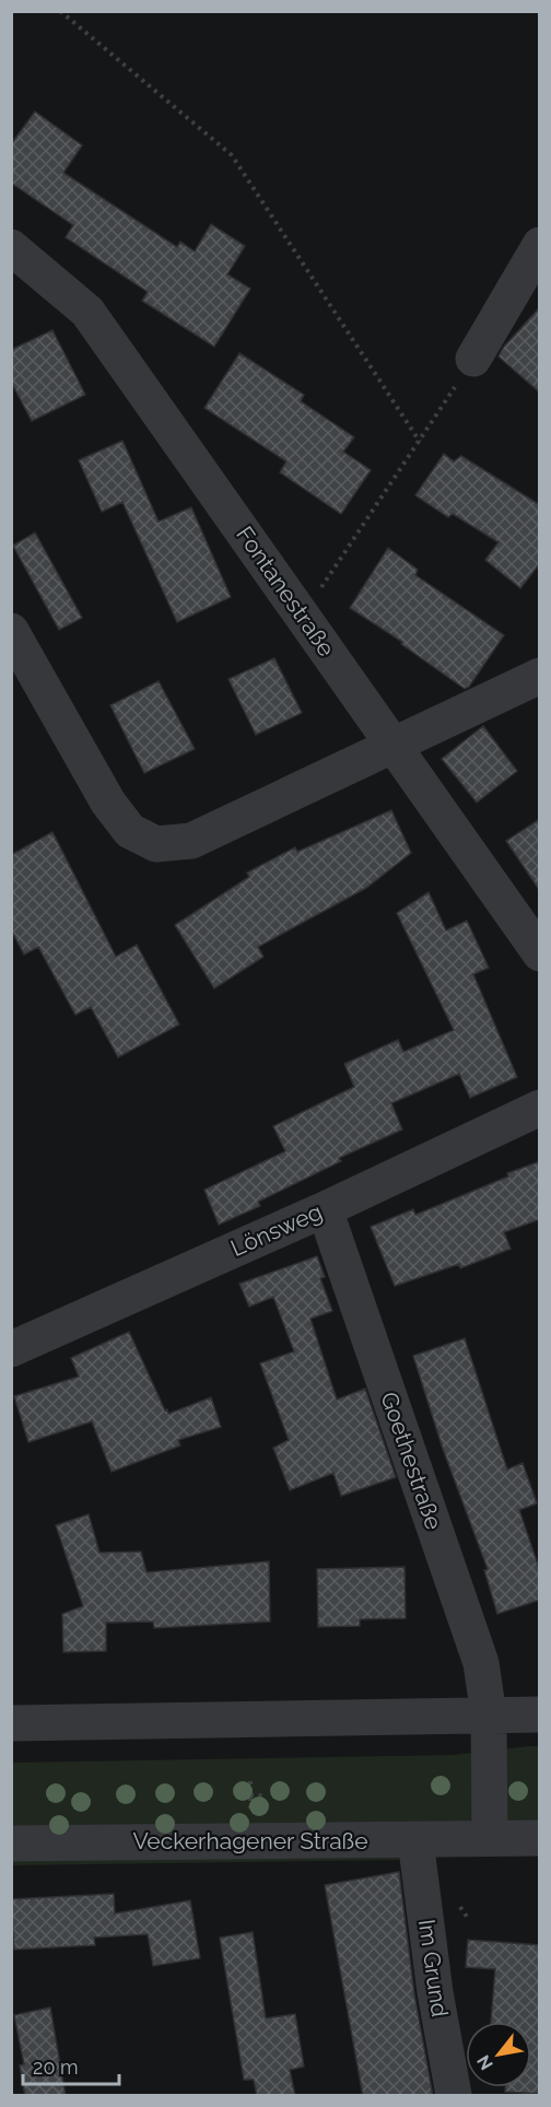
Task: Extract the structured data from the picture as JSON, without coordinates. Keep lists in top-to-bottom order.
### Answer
{
  "streets": {
    "street": [
      "Fontanestraße",
      "Lönsweg",
      "Goethestraße",
      "Veckerhagener Straße",
      "Im Grund"
    ]
  },
  "crossings": [
    ["Lönsweg", "Goethestraße"],
    ["Veckerhagener Straße", "Im Grund"]
  ],
  "scale_bar": "20 m",
  "north": "bottom left"
}
